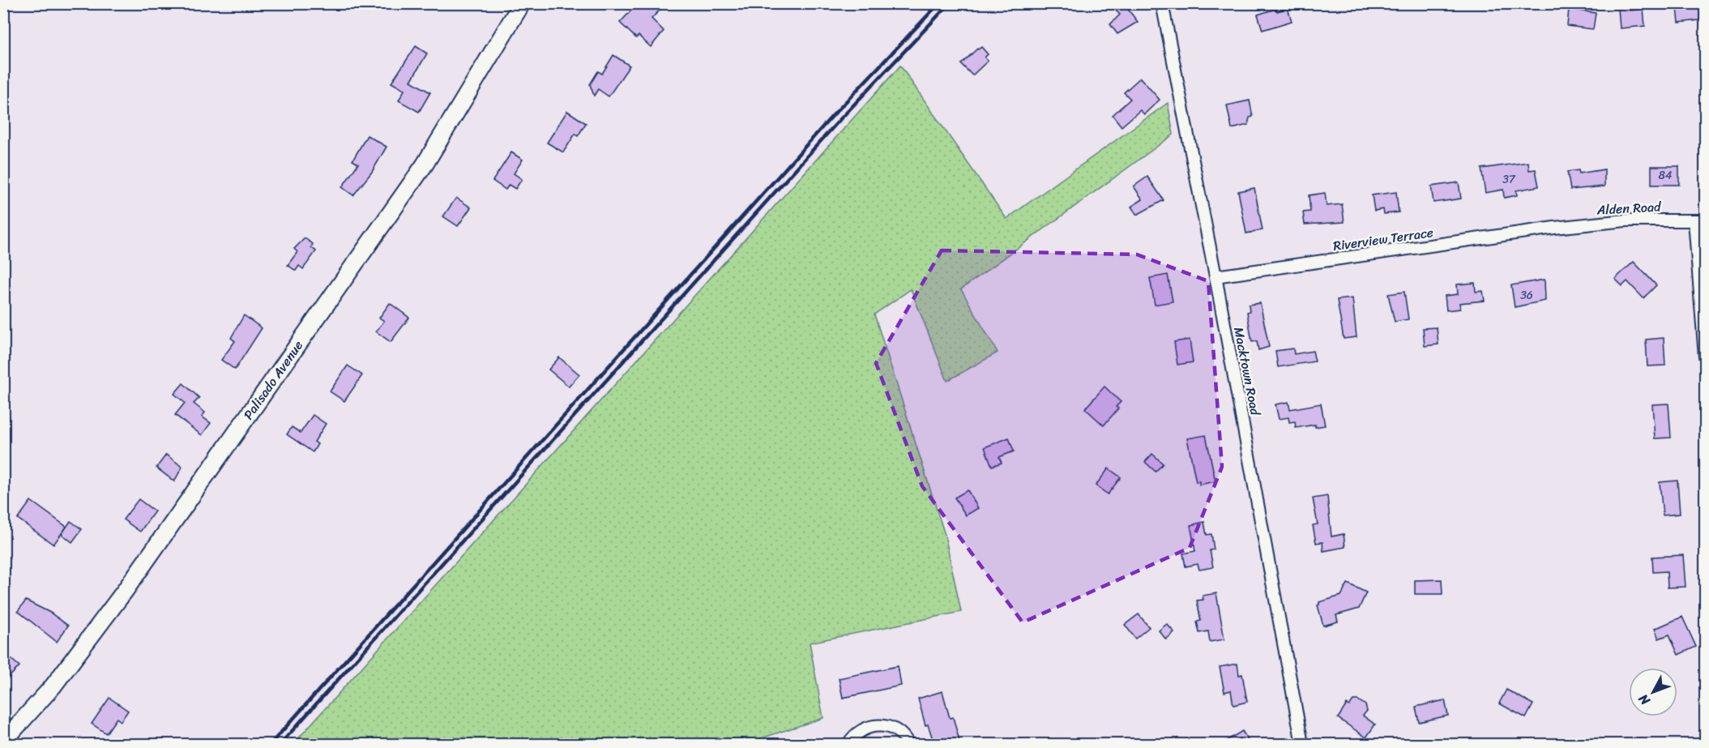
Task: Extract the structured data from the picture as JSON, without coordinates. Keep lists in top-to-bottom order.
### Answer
{
  "streets": {
    "main road": ["Palisado Avenue"],
    "street": ["Alden Road", "Riverview Terrace", "Macktown Road"]
  },
  "crossings": [
    ["Alden Road", "Riverview Terrace"],
    ["Riverview Terrace", "Macktown Road"]
  ],
  "house_numbers": ["84", "37", "36"],
  "north": "bottom left"
}
